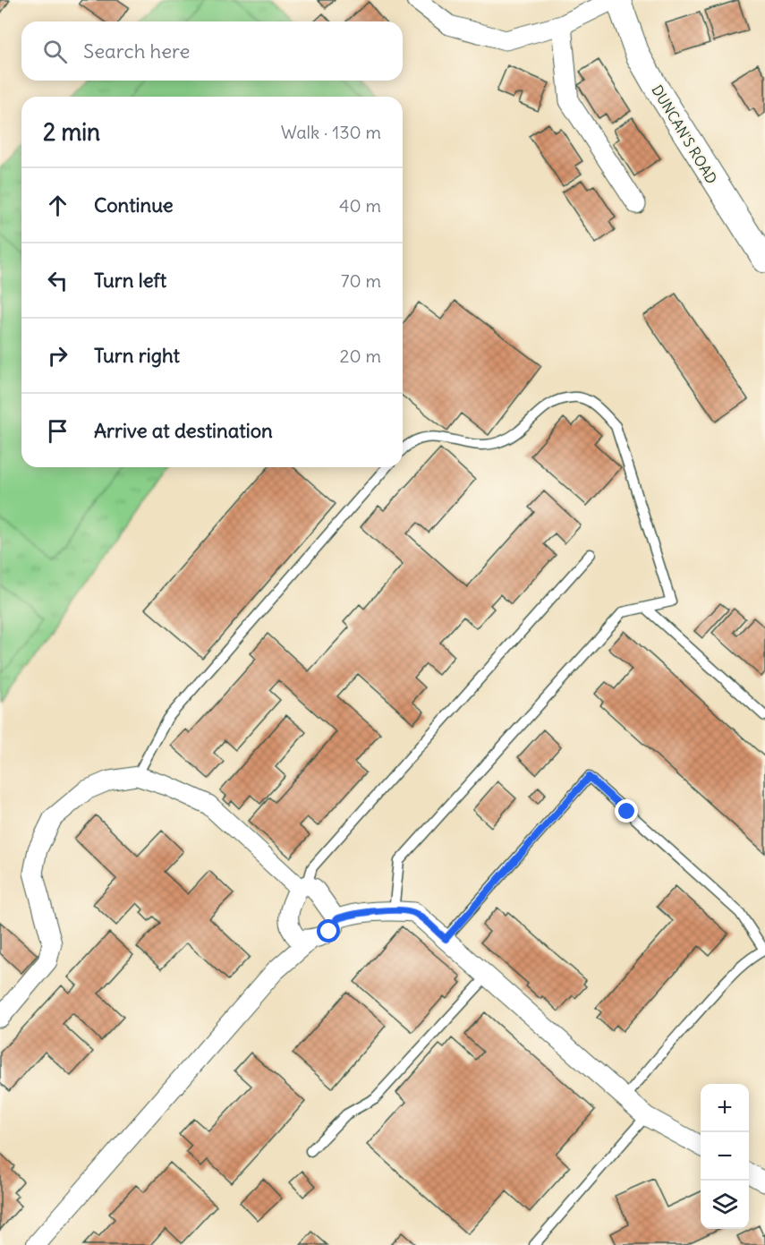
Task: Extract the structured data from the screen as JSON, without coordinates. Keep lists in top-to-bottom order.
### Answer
{
  "streets": {
    "street": ["DUNCAN'S ROAD"]
  },
  "page": {
    "search": "Search here",
    "heading": ["2 min", "Walk · 130 m"],
    "list": [
      ["Continue", "40 m"],
      ["Turn left", "70 m"],
      ["Turn right", "20 m"],
      "Arrive at destination"
    ],
    "map_buttons": ["+", "−"]
  }
}
